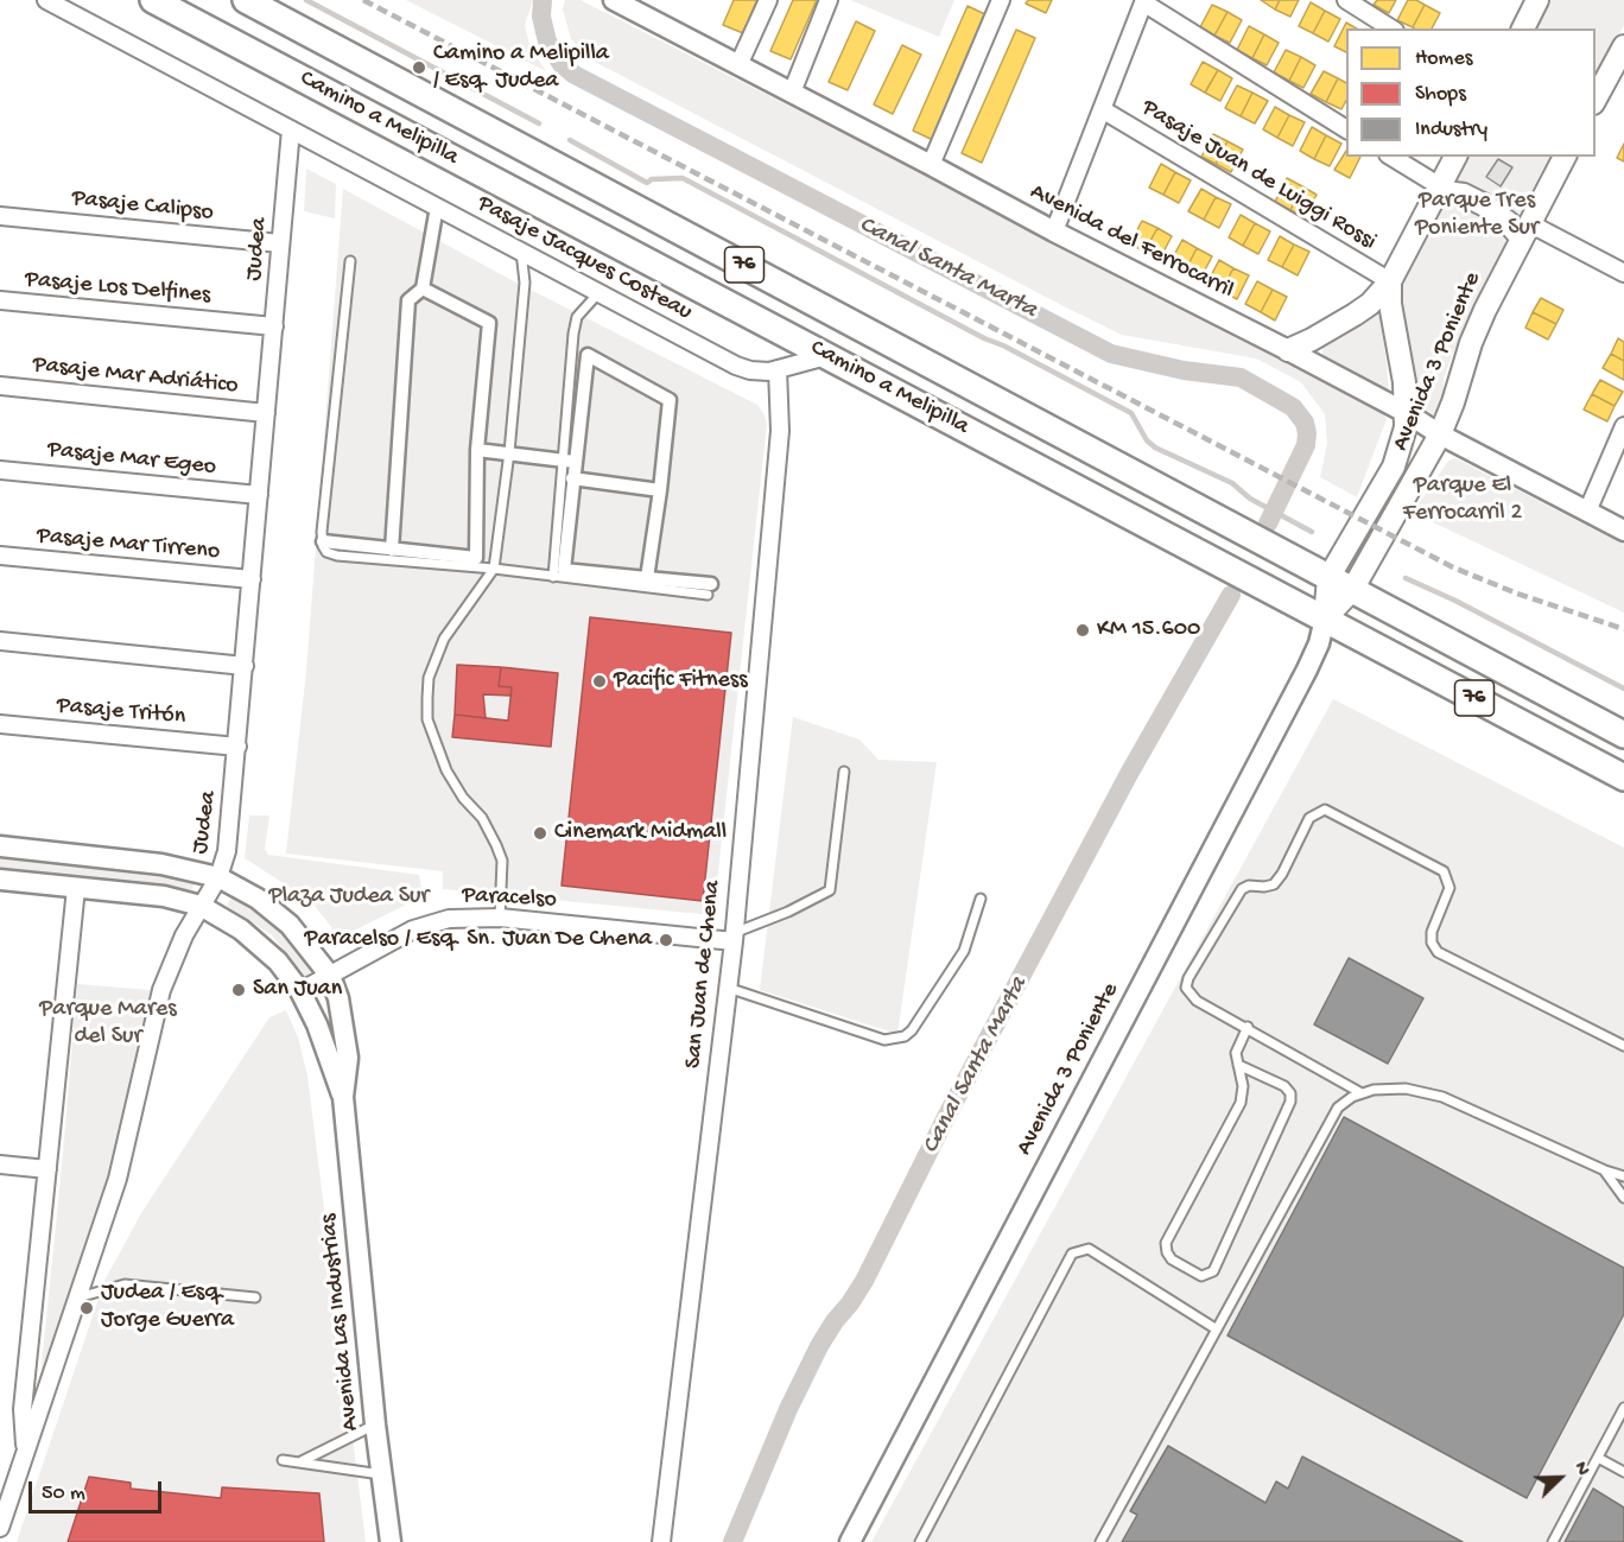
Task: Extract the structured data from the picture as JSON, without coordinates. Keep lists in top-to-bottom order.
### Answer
{
  "streets": {
    "main road": ["Camino a Melipilla", "76", "Avenida 3 Poniente"],
    "street": [
      "Pasaje Juan de Luiggi Rossi",
      "Pasaje Calipso",
      "Avenida del Ferrocarril",
      "Judea",
      "Pasaje Jacques Costeau",
      "Pasaje Los Delfines",
      "Pasaje Mar Adriático",
      "Pasaje Mar Egeo",
      "Pasaje Mar Tirreno",
      "Pasaje Tritón",
      "Paracelso",
      "San Juan de Chena",
      "Avenida Las Industrias"
    ]
  },
  "crossings": [
    ["Camino a Melipilla", "Avenida 3 Poniente"],
    ["Pasaje Juan de Luiggi Rossi", "Avenida 3 Poniente"],
    ["Pasaje Calipso", "Judea"],
    ["Avenida del Ferrocarril", "Avenida 3 Poniente"],
    ["Judea", "Pasaje Jacques Costeau"],
    ["Judea", "Pasaje Los Delfines"],
    ["Judea", "Pasaje Mar Adriático"],
    ["Judea", "Pasaje Mar Egeo"],
    ["Judea", "Pasaje Mar Tirreno"],
    ["Judea", "Pasaje Tritón"],
    ["Judea", "Avenida Las Industrias"],
    ["Pasaje Jacques Costeau", "San Juan de Chena"],
    ["Paracelso", "San Juan de Chena"],
    ["Paracelso", "Avenida Las Industrias"]
  ],
  "water": ["Canal Santa Marta"],
  "parks": [
    "Parque Tres Poniente Sur",
    "Parque El Ferrocarril 2",
    "Plaza Judea Sur",
    "Parque Mares del Sur"
  ],
  "places": [
    "Camino a Melipilla / Esq. Judea",
    "KM 15.600",
    "Pacific Fitness",
    "Cinemark Midmall",
    "Paracelso / Esq. Sn. Juan De Chena",
    "San Juan",
    "Judea / Esq. Jorge Guerra"
  ],
  "legend": ["Homes", "Shops", "Industry"],
  "scale_bar": "50 m",
  "north": "top right"
}
